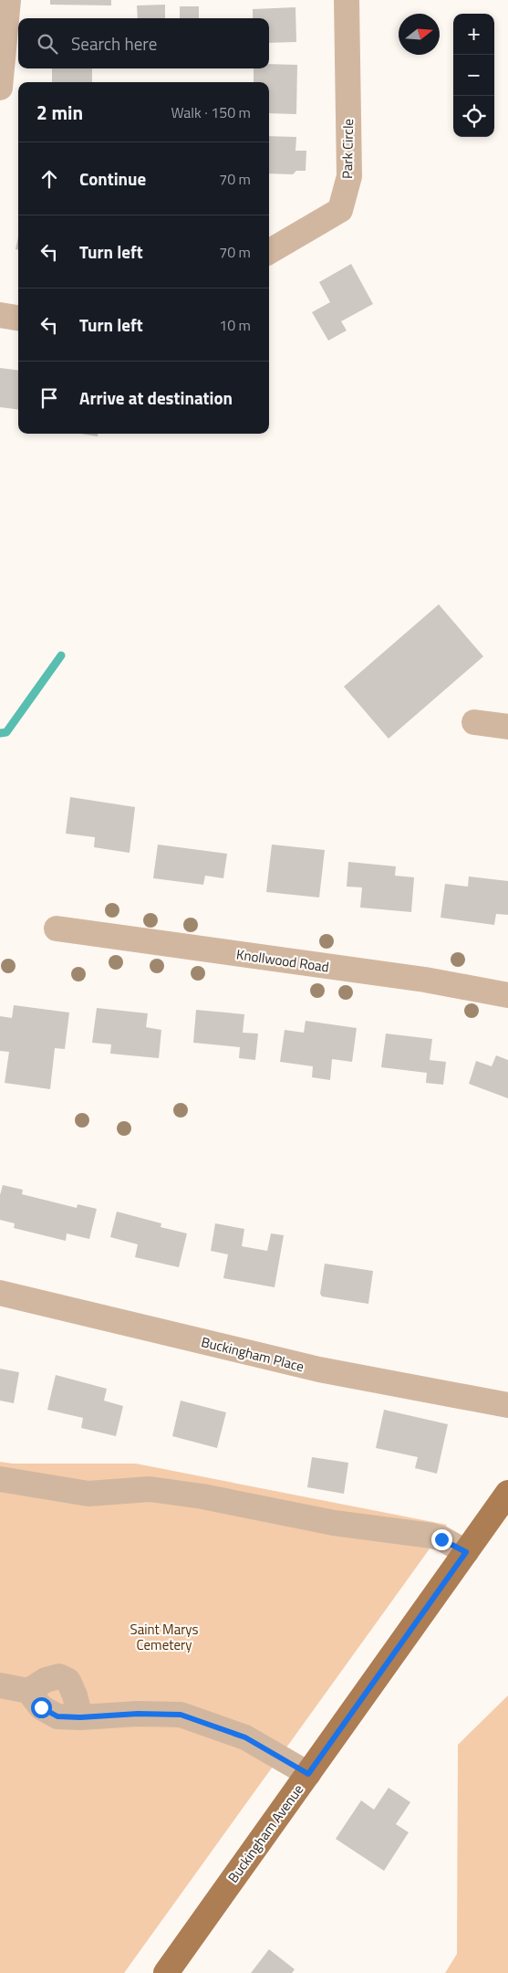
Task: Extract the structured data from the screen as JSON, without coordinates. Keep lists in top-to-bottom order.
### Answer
{
  "streets": {
    "main road": ["Buckingham Avenue"],
    "street": ["Park Circle", "Knollwood Road", "Buckingham Place"]
  },
  "parks": ["Saint Marys Cemetery"],
  "north": "right",
  "page": {
    "map_buttons": ["+", "−"],
    "search": "Search here",
    "heading": ["2 min", "Walk · 150 m"],
    "list": [
      ["Continue", "70 m"],
      ["Turn left", "70 m"],
      ["Turn left", "10 m"],
      "Arrive at destination"
    ]
  }
}
